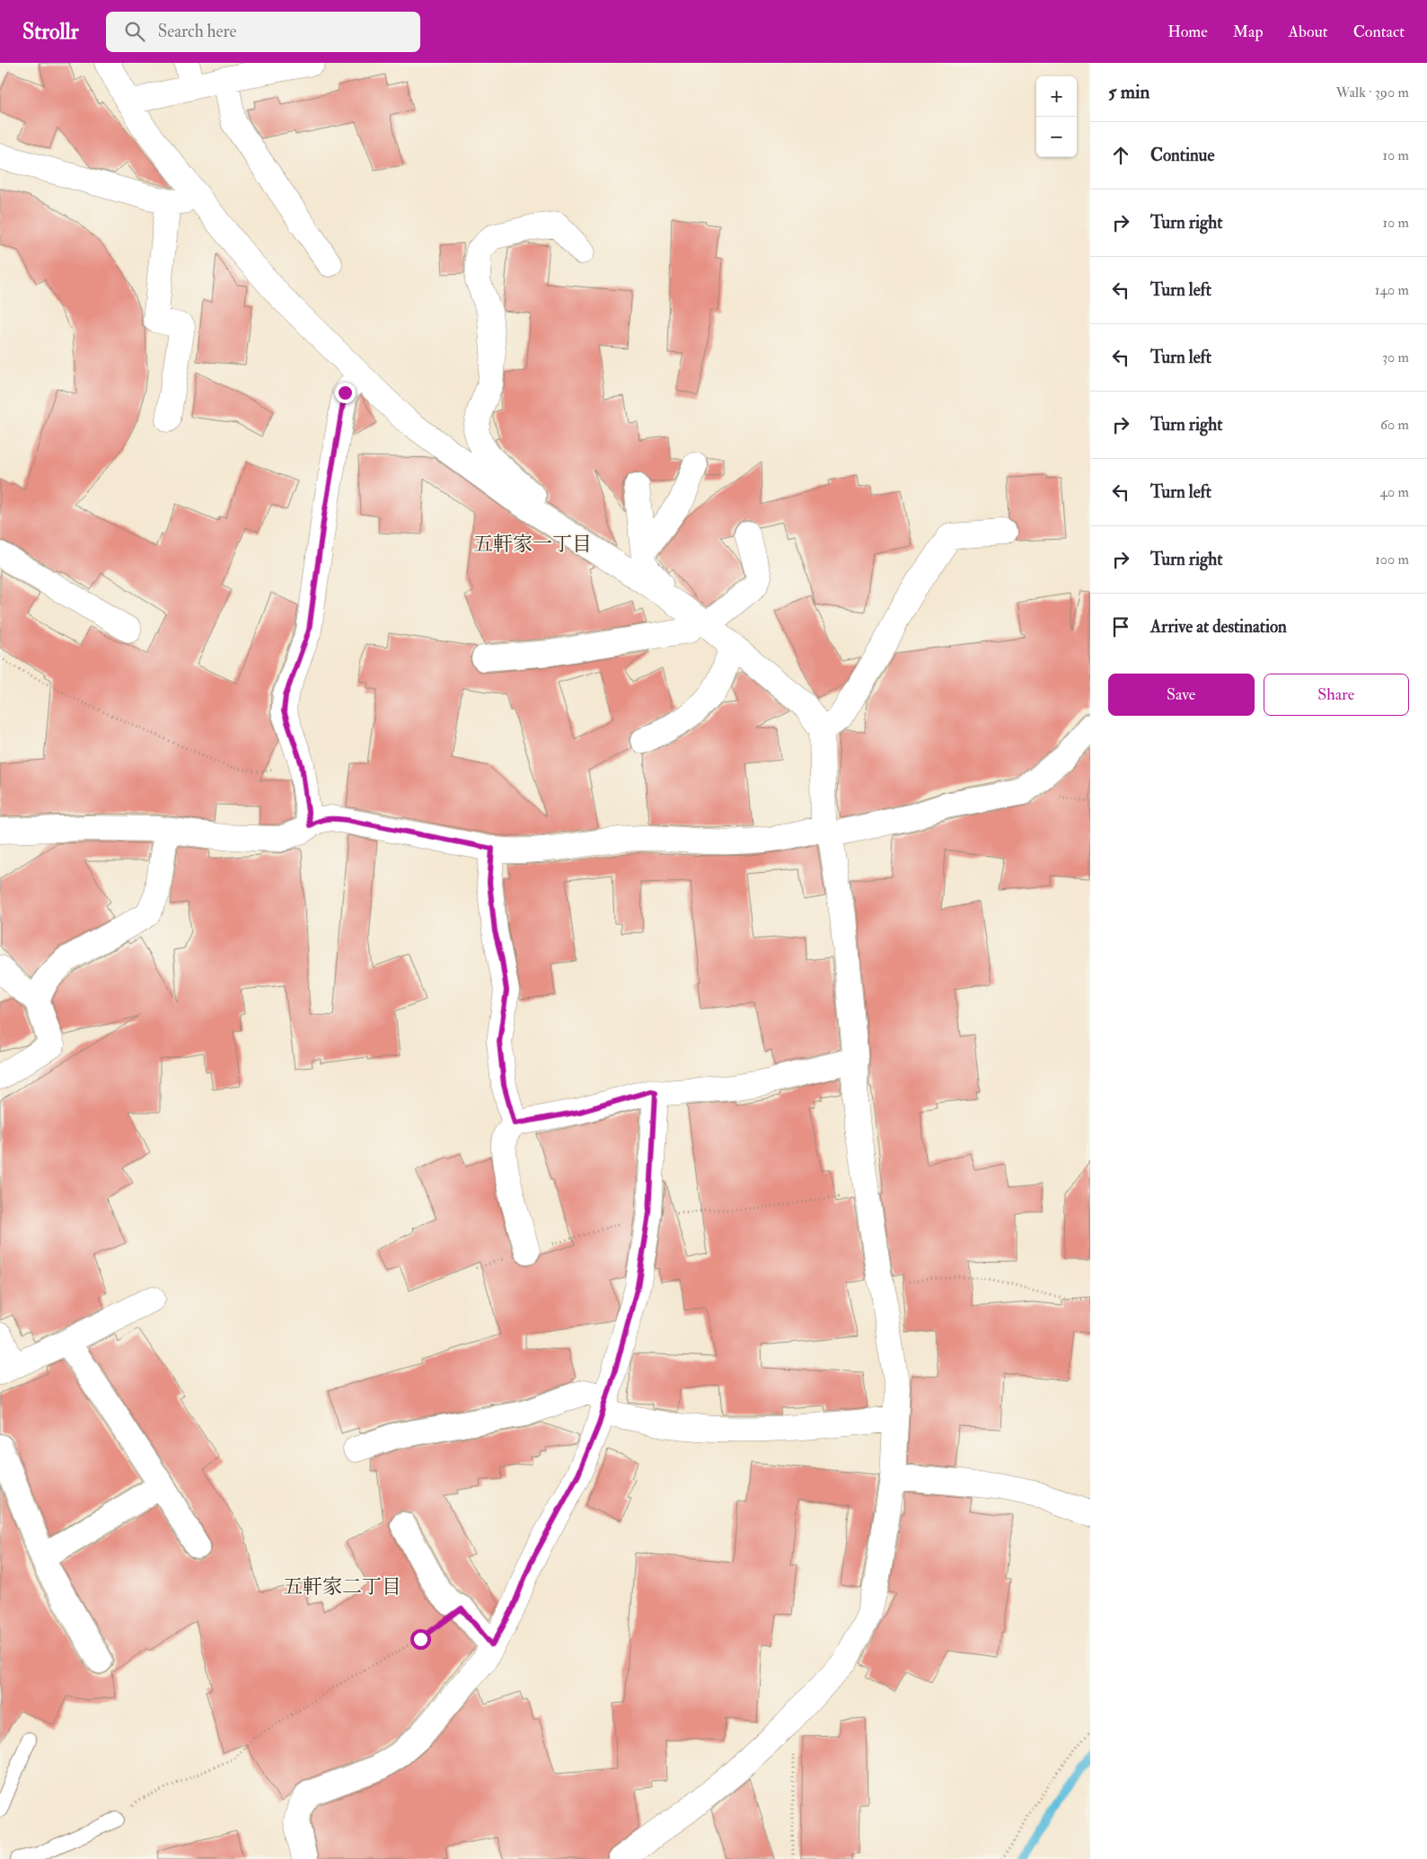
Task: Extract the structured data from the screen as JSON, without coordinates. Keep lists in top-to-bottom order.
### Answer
{
  "districts": ["五軒家一丁目", "五軒家二丁目"],
  "page": {
    "header": "Strollr",
    "search": "Search here",
    "nav": [
      "Home",
      "Map",
      "About",
      "Contact"
    ],
    "heading": ["5 min", "Walk · 390 m"],
    "map_buttons": ["+", "−"],
    "list": [
      ["Continue", "10 m"],
      ["Turn right", "10 m"],
      ["Turn left", "140 m"],
      ["Turn left", "30 m"],
      ["Turn right", "60 m"],
      ["Turn left", "40 m"],
      ["Turn right", "100 m"],
      "Arrive at destination"
    ],
    "buttons": ["Save", "Share"]
  }
}
